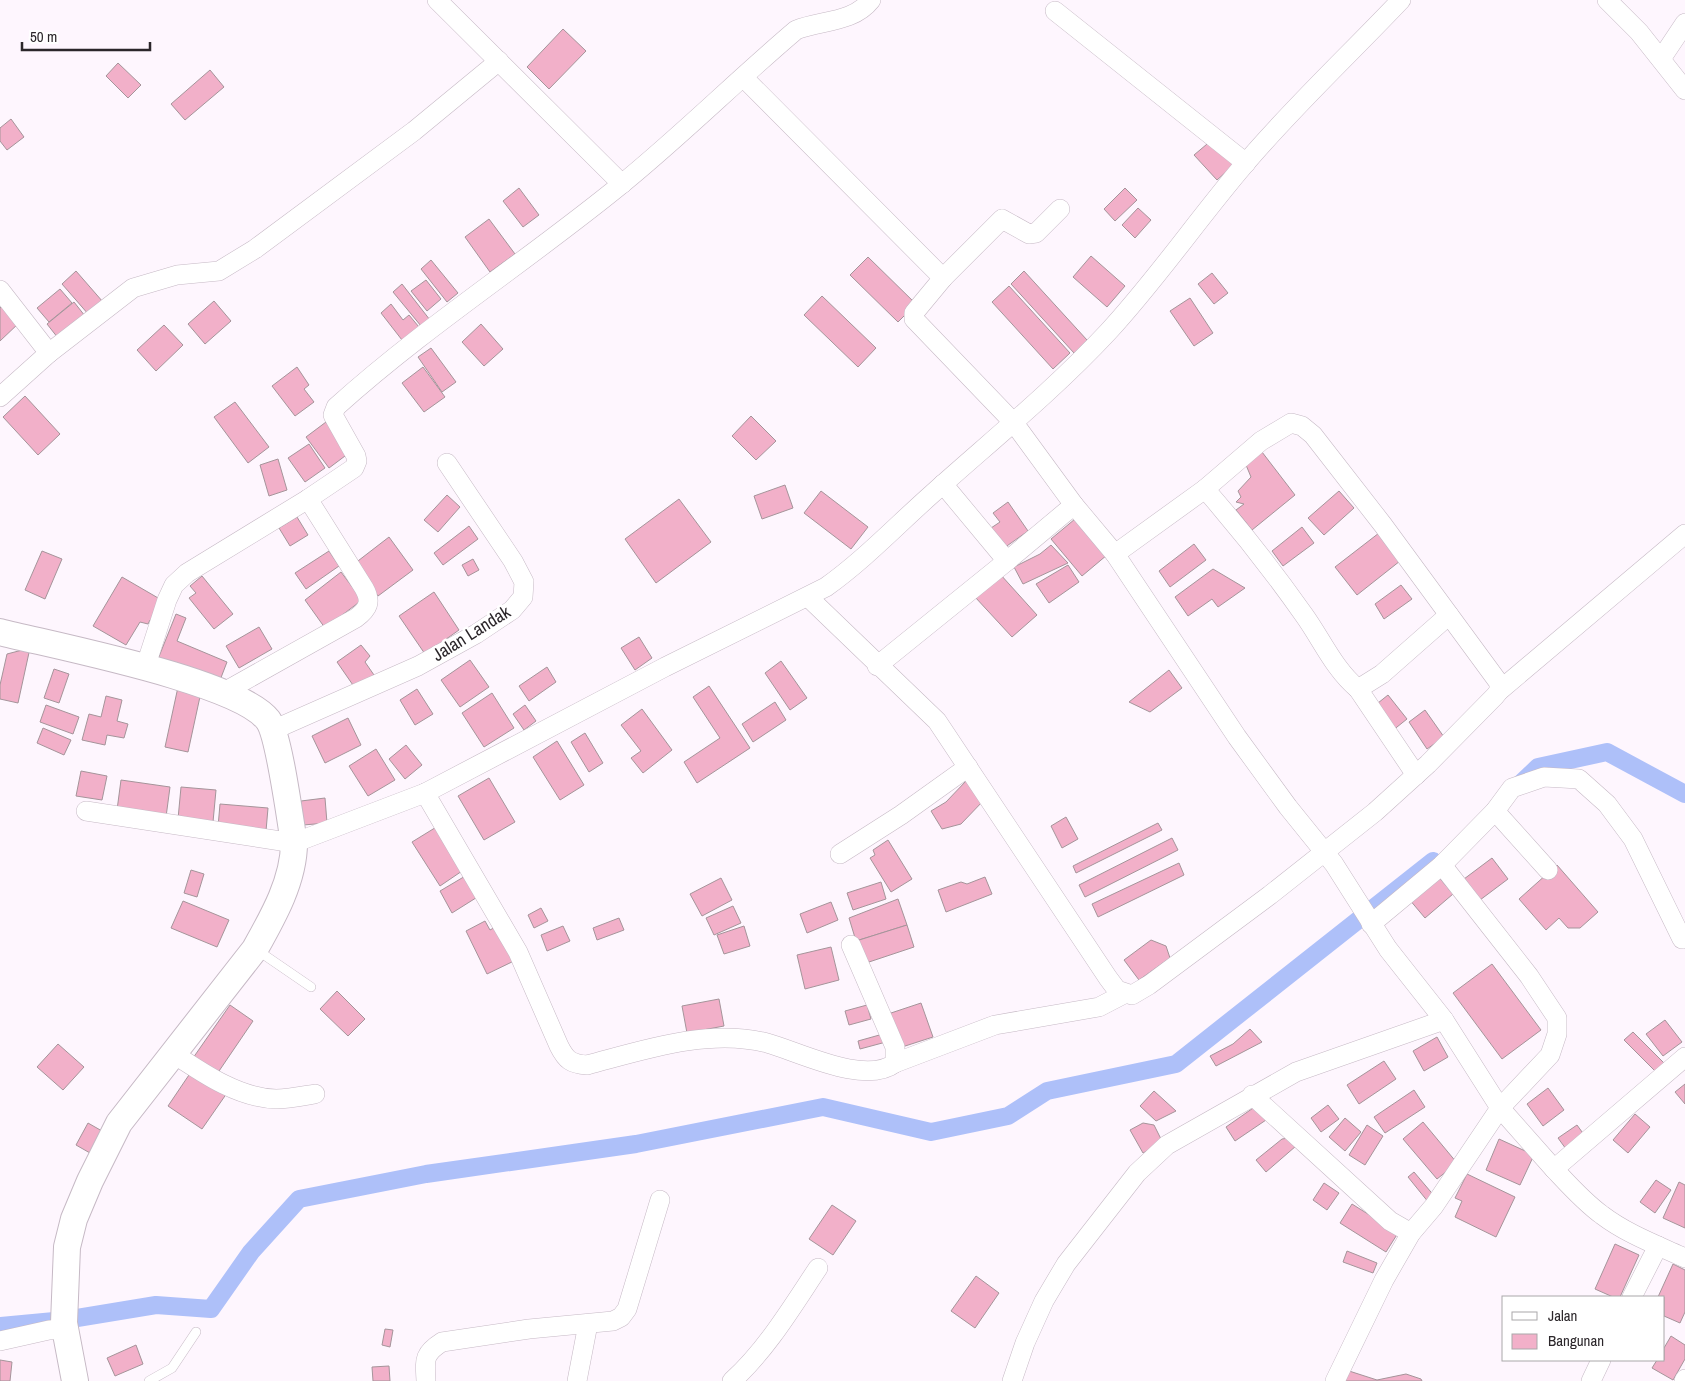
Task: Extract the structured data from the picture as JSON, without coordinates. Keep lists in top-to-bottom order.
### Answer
{
  "streets": {
    "street": ["Jalan Landak"]
  },
  "legend": ["Jalan", "Bangunan"],
  "scale_bar": "50 m"
}
